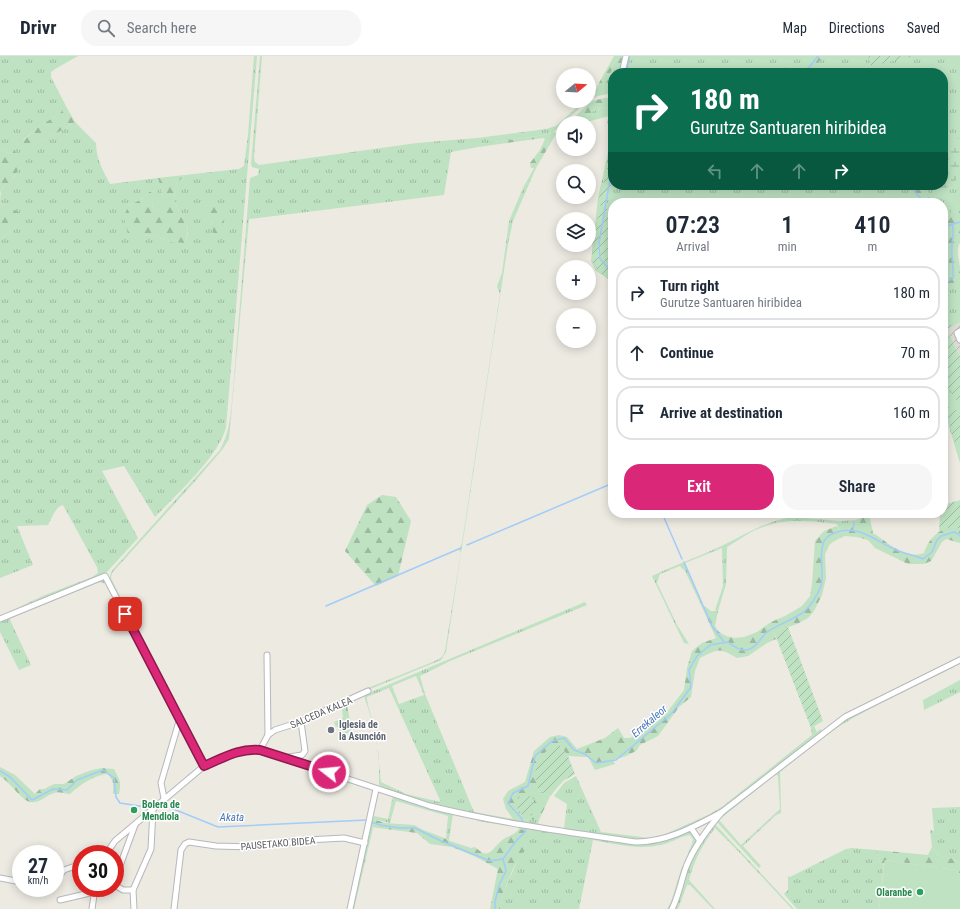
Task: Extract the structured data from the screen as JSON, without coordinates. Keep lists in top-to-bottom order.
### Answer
{
  "streets": {
    "street": ["SALCEDA KALEA", "PAUSETAKO BIDEA"]
  },
  "water": ["Errekaleor", "Akata"],
  "places": ["Iglesia de la Asunción", "Bolera de Mendiola", "Olaranbe"],
  "north": "right",
  "page": {
    "header": "Drivr",
    "search": "Search here",
    "nav": ["Map", "Directions", "Saved"],
    "map_buttons": ["+", "−"],
    "turn": ["180 m", "Gurutze Santuaren hiribidea"],
    "eta": [
      "07:23",
      "Arrival",
      "1",
      "min",
      "410",
      "m"
    ],
    "list": [
      {
        "name": "Turn right",
        "note": "Gurutze Santuaren hiribidea",
        "value": "180 m"
      },
      {
        "name": "Continue",
        "value": "70 m"
      },
      {
        "name": "Arrive at destination",
        "value": "160 m"
      }
    ],
    "buttons": ["Exit", "Share"],
    "speed": "27 km/h",
    "limit": "30"
  }
}
